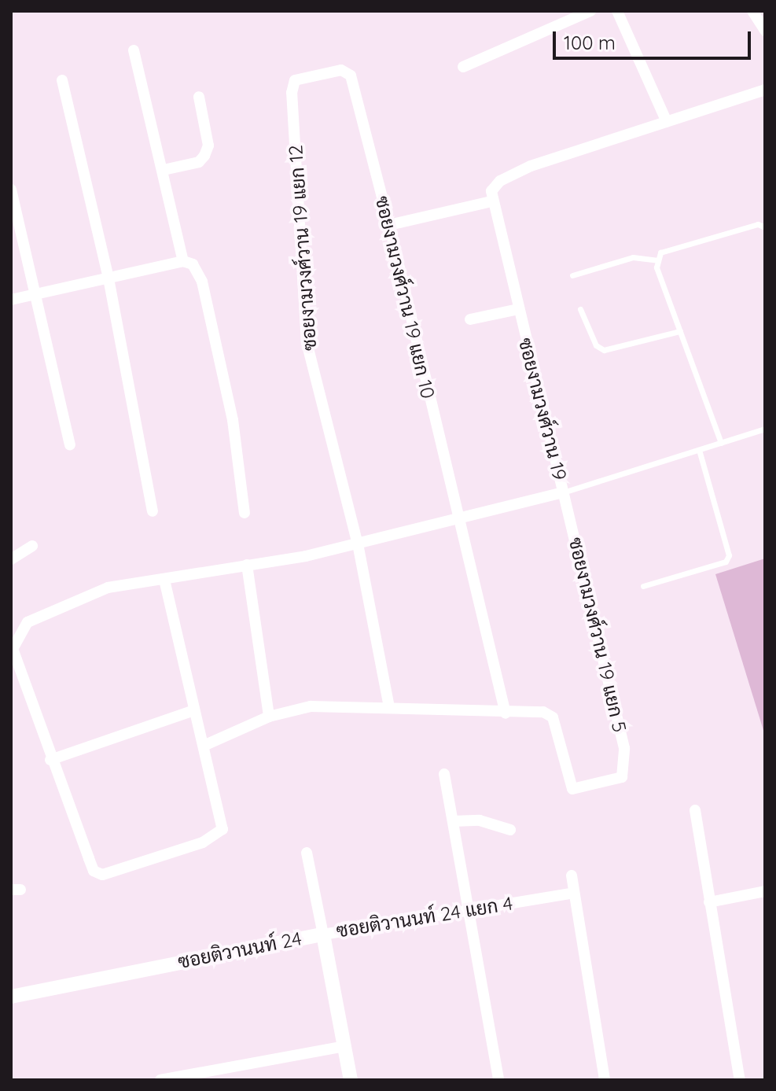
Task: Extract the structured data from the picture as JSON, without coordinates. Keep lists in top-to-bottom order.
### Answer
{
  "streets": {
    "street": [
      "ซอยงามวงศ์วาน 19 แยก 12",
      "ซอยงามวงศ์วาน 19 แยก 10",
      "ซอยงามวงศ์วาน 19",
      "ซอยงามวงศ์วาน 19 แยก 5",
      "ซอยติวานนท์ 24 แยก 4",
      "ซอยติวานนท์ 24"
    ]
  },
  "crossings": [
    ["ซอยงามวงศ์วาน 19 แยก 12", "ซอยงามวงศ์วาน 19 แยก 10"],
    ["ซอยงามวงศ์วาน 19 แยก 12", "ซอยงามวงศ์วาน 19"],
    ["ซอยงามวงศ์วาน 19 แยก 10", "ซอยงามวงศ์วาน 19"],
    ["ซอยงามวงศ์วาน 19 แยก 10", "ซอยงามวงศ์วาน 19 แยก 5"],
    ["ซอยงามวงศ์วาน 19", "ซอยงามวงศ์วาน 19 แยก 5"],
    ["ซอยติวานนท์ 24 แยก 4", "ซอยติวานนท์ 24"]
  ],
  "scale_bar": "100 m"
}
